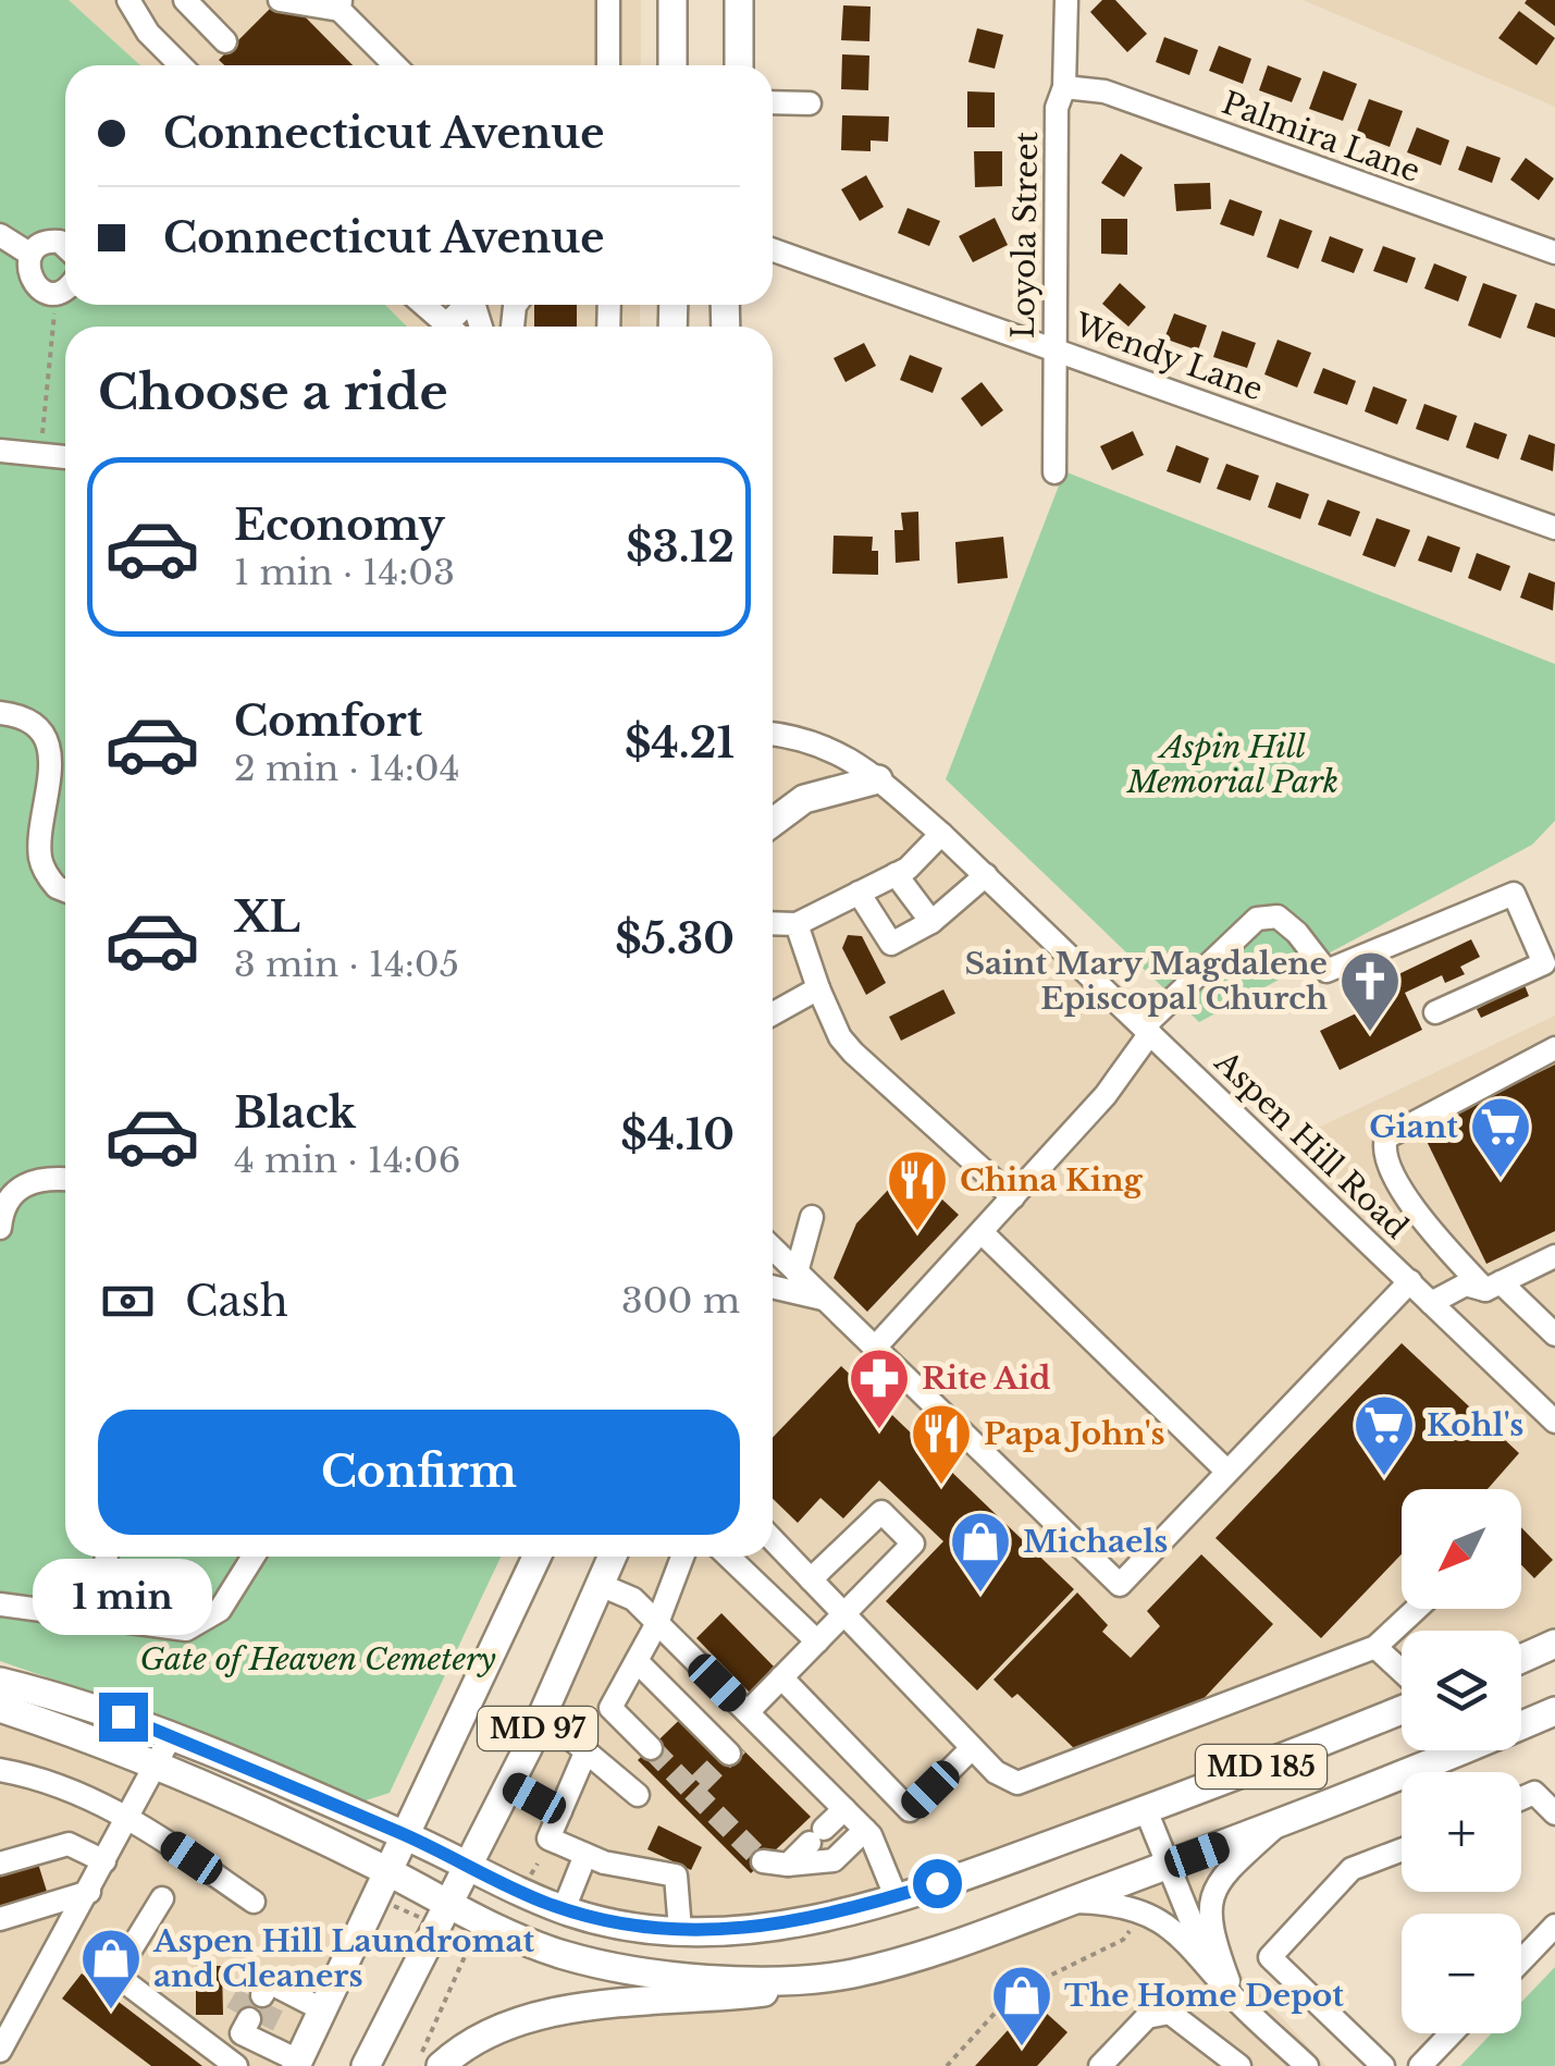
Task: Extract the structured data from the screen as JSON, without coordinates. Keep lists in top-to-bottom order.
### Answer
{
  "streets": {
    "main road": ["MD 97", "MD 185"],
    "street": [
      "Palmira Lane",
      "Loyola Street",
      "Wendy Lane",
      "Aspen Hill Road"
    ]
  },
  "crossings": [
    ["Palmira Lane", "Loyola Street"],
    ["Loyola Street", "Wendy Lane"],
    ["MD 97", "MD 185"]
  ],
  "parks": ["Aspin Hill Memorial Park", "Gate of Heaven Cemetery"],
  "places": {
    "church": ["Saint Mary Magdalene Episcopal Church"],
    "supermarket": ["Giant", "Kohl's"],
    "restaurant": ["China King", "Papa John's"],
    "pharmacy": ["Rite Aid"],
    "shop": ["Michaels", "Aspen Hill Laundromat and Cleaners", "The Home Depot"]
  },
  "north": "bottom left",
  "page": {
    "banner": ["Connecticut Avenue", "Connecticut Avenue"],
    "heading": "Choose a ride",
    "list": [
      {
        "name": "Economy",
        "note": "1 min · 14:03",
        "value": "$3.12"
      },
      {
        "name": "Comfort",
        "note": "2 min · 14:04",
        "value": "$4.21"
      },
      {
        "name": "XL",
        "note": "3 min · 14:05",
        "value": "$5.30"
      },
      {
        "name": "Black",
        "note": "4 min · 14:06",
        "value": "$4.10"
      }
    ],
    "pay": ["Cash", "300 m"],
    "buttons": "Confirm",
    "map_buttons": ["+", "−"],
    "bubble": "1 min"
  }
}
